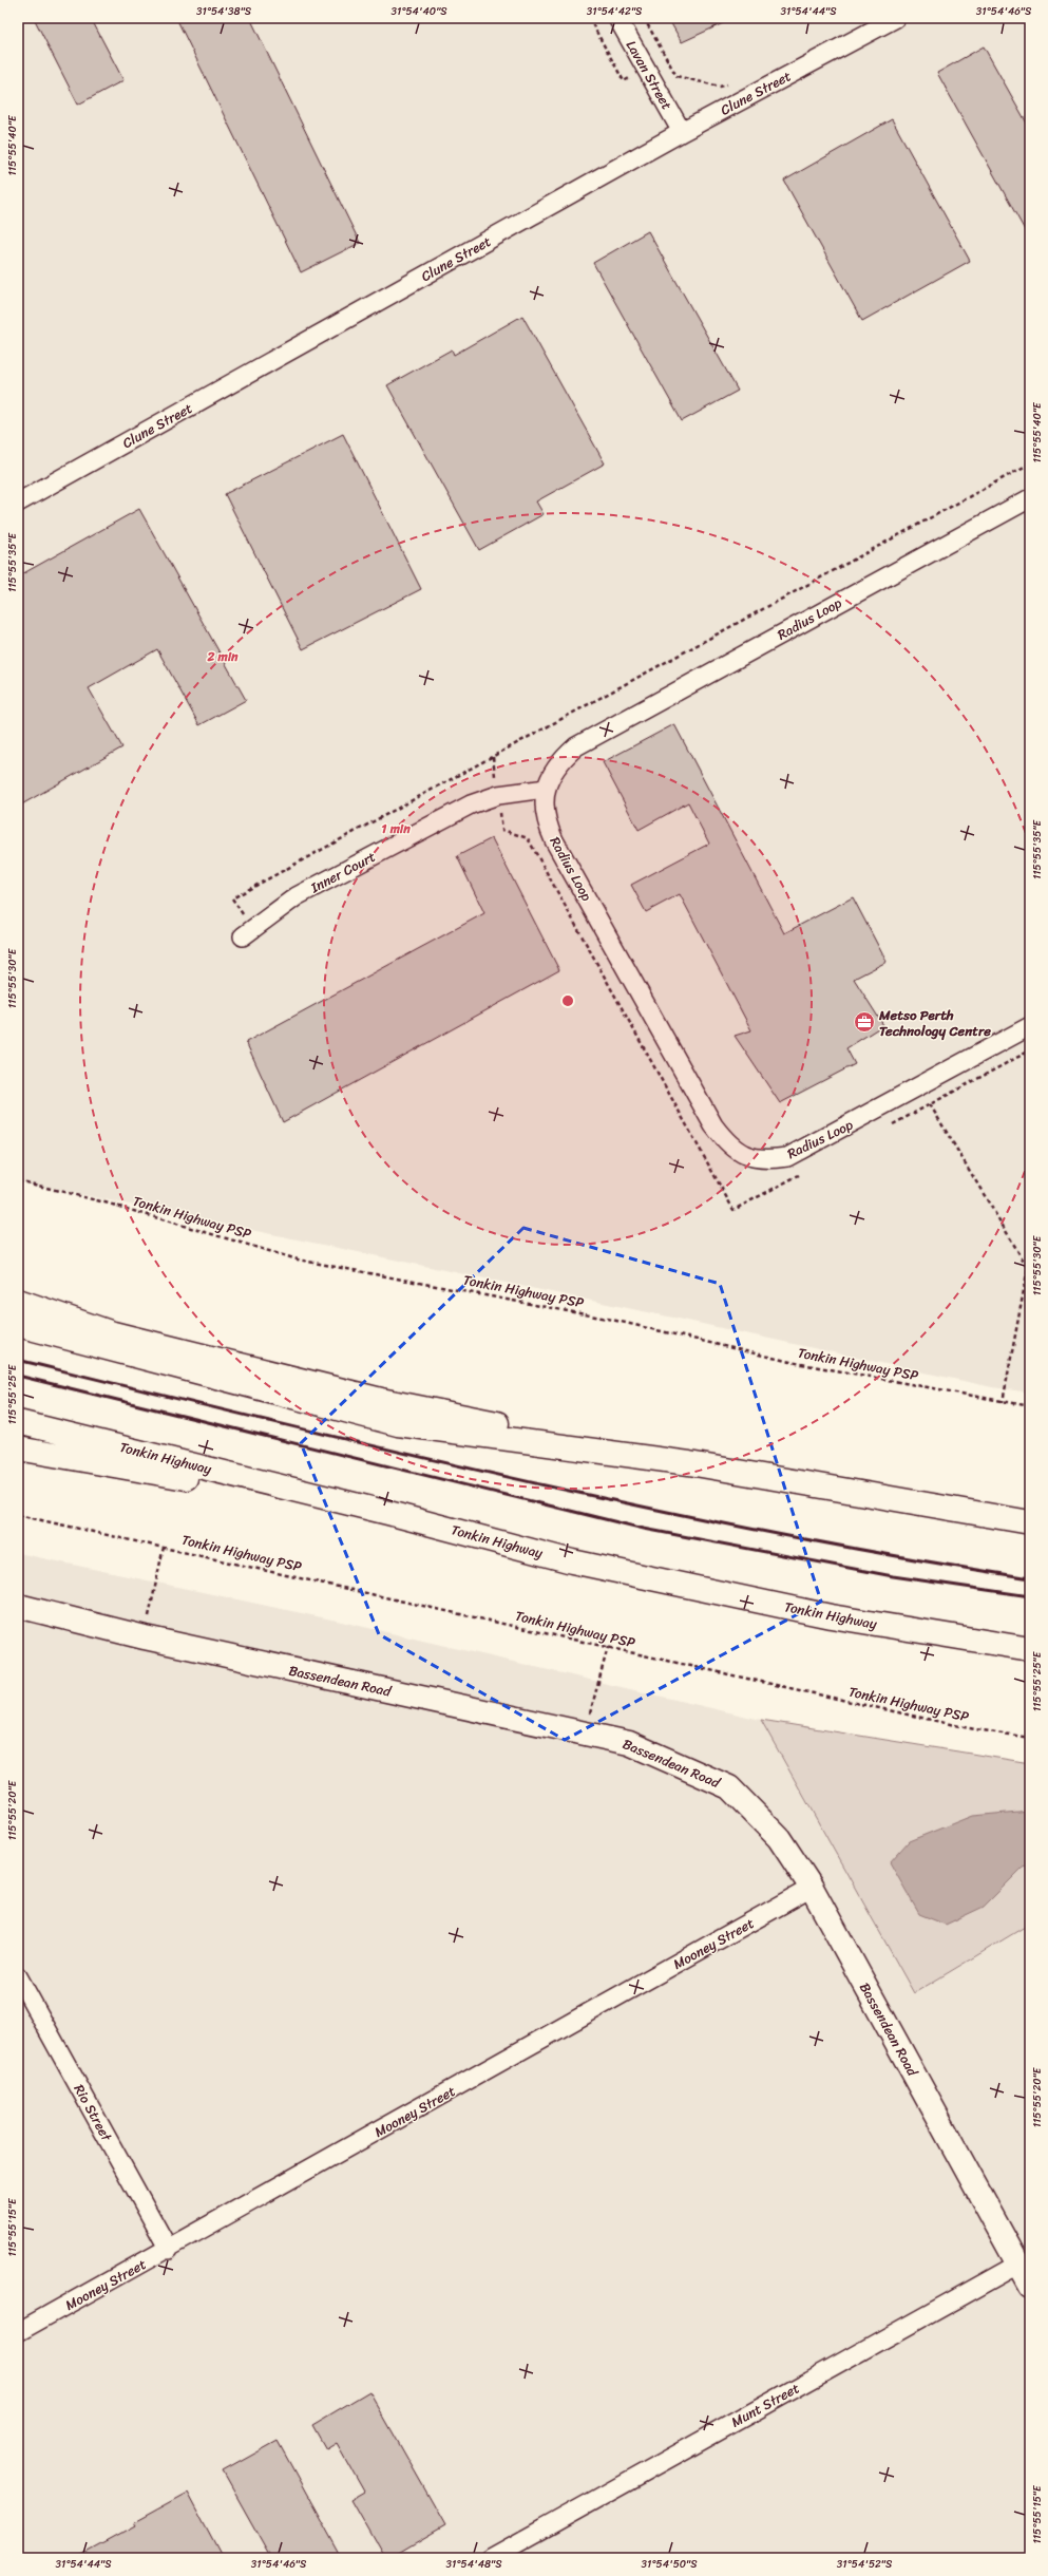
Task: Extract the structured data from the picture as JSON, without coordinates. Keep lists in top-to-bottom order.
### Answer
{
  "streets": {
    "main road": ["Tonkin Highway", "Bassendean Road"],
    "street": [
      "Lavan Street",
      "Clune Street",
      "Radius Loop",
      "Inner Court",
      "Mooney Street",
      "Rio Street",
      "Munt Street"
    ],
    "path": ["Tonkin Highway PSP"]
  },
  "crossings": [
    ["Lavan Street", "Clune Street"],
    ["Radius Loop", "Inner Court"],
    ["Bassendean Road", "Mooney Street"],
    ["Bassendean Road", "Munt Street"],
    ["Mooney Street", "Rio Street"]
  ],
  "places": {
    "office": ["Metso Perth Technology Centre"]
  },
  "coordinates": [
    "31°54'38\"S",
    "31°54'40\"S",
    "31°54'42\"S",
    "31°54'44\"S",
    "31°54'46\"S",
    "115°55'40\"E",
    "115°55'35\"E",
    "115°55'30\"E",
    "115°55'25\"E",
    "115°55'20\"E",
    "115°55'15\"E",
    "31°54'48\"S",
    "31°54'50\"S",
    "31°54'52\"S"
  ],
  "rings": ["2 min", "1 min"]
}
